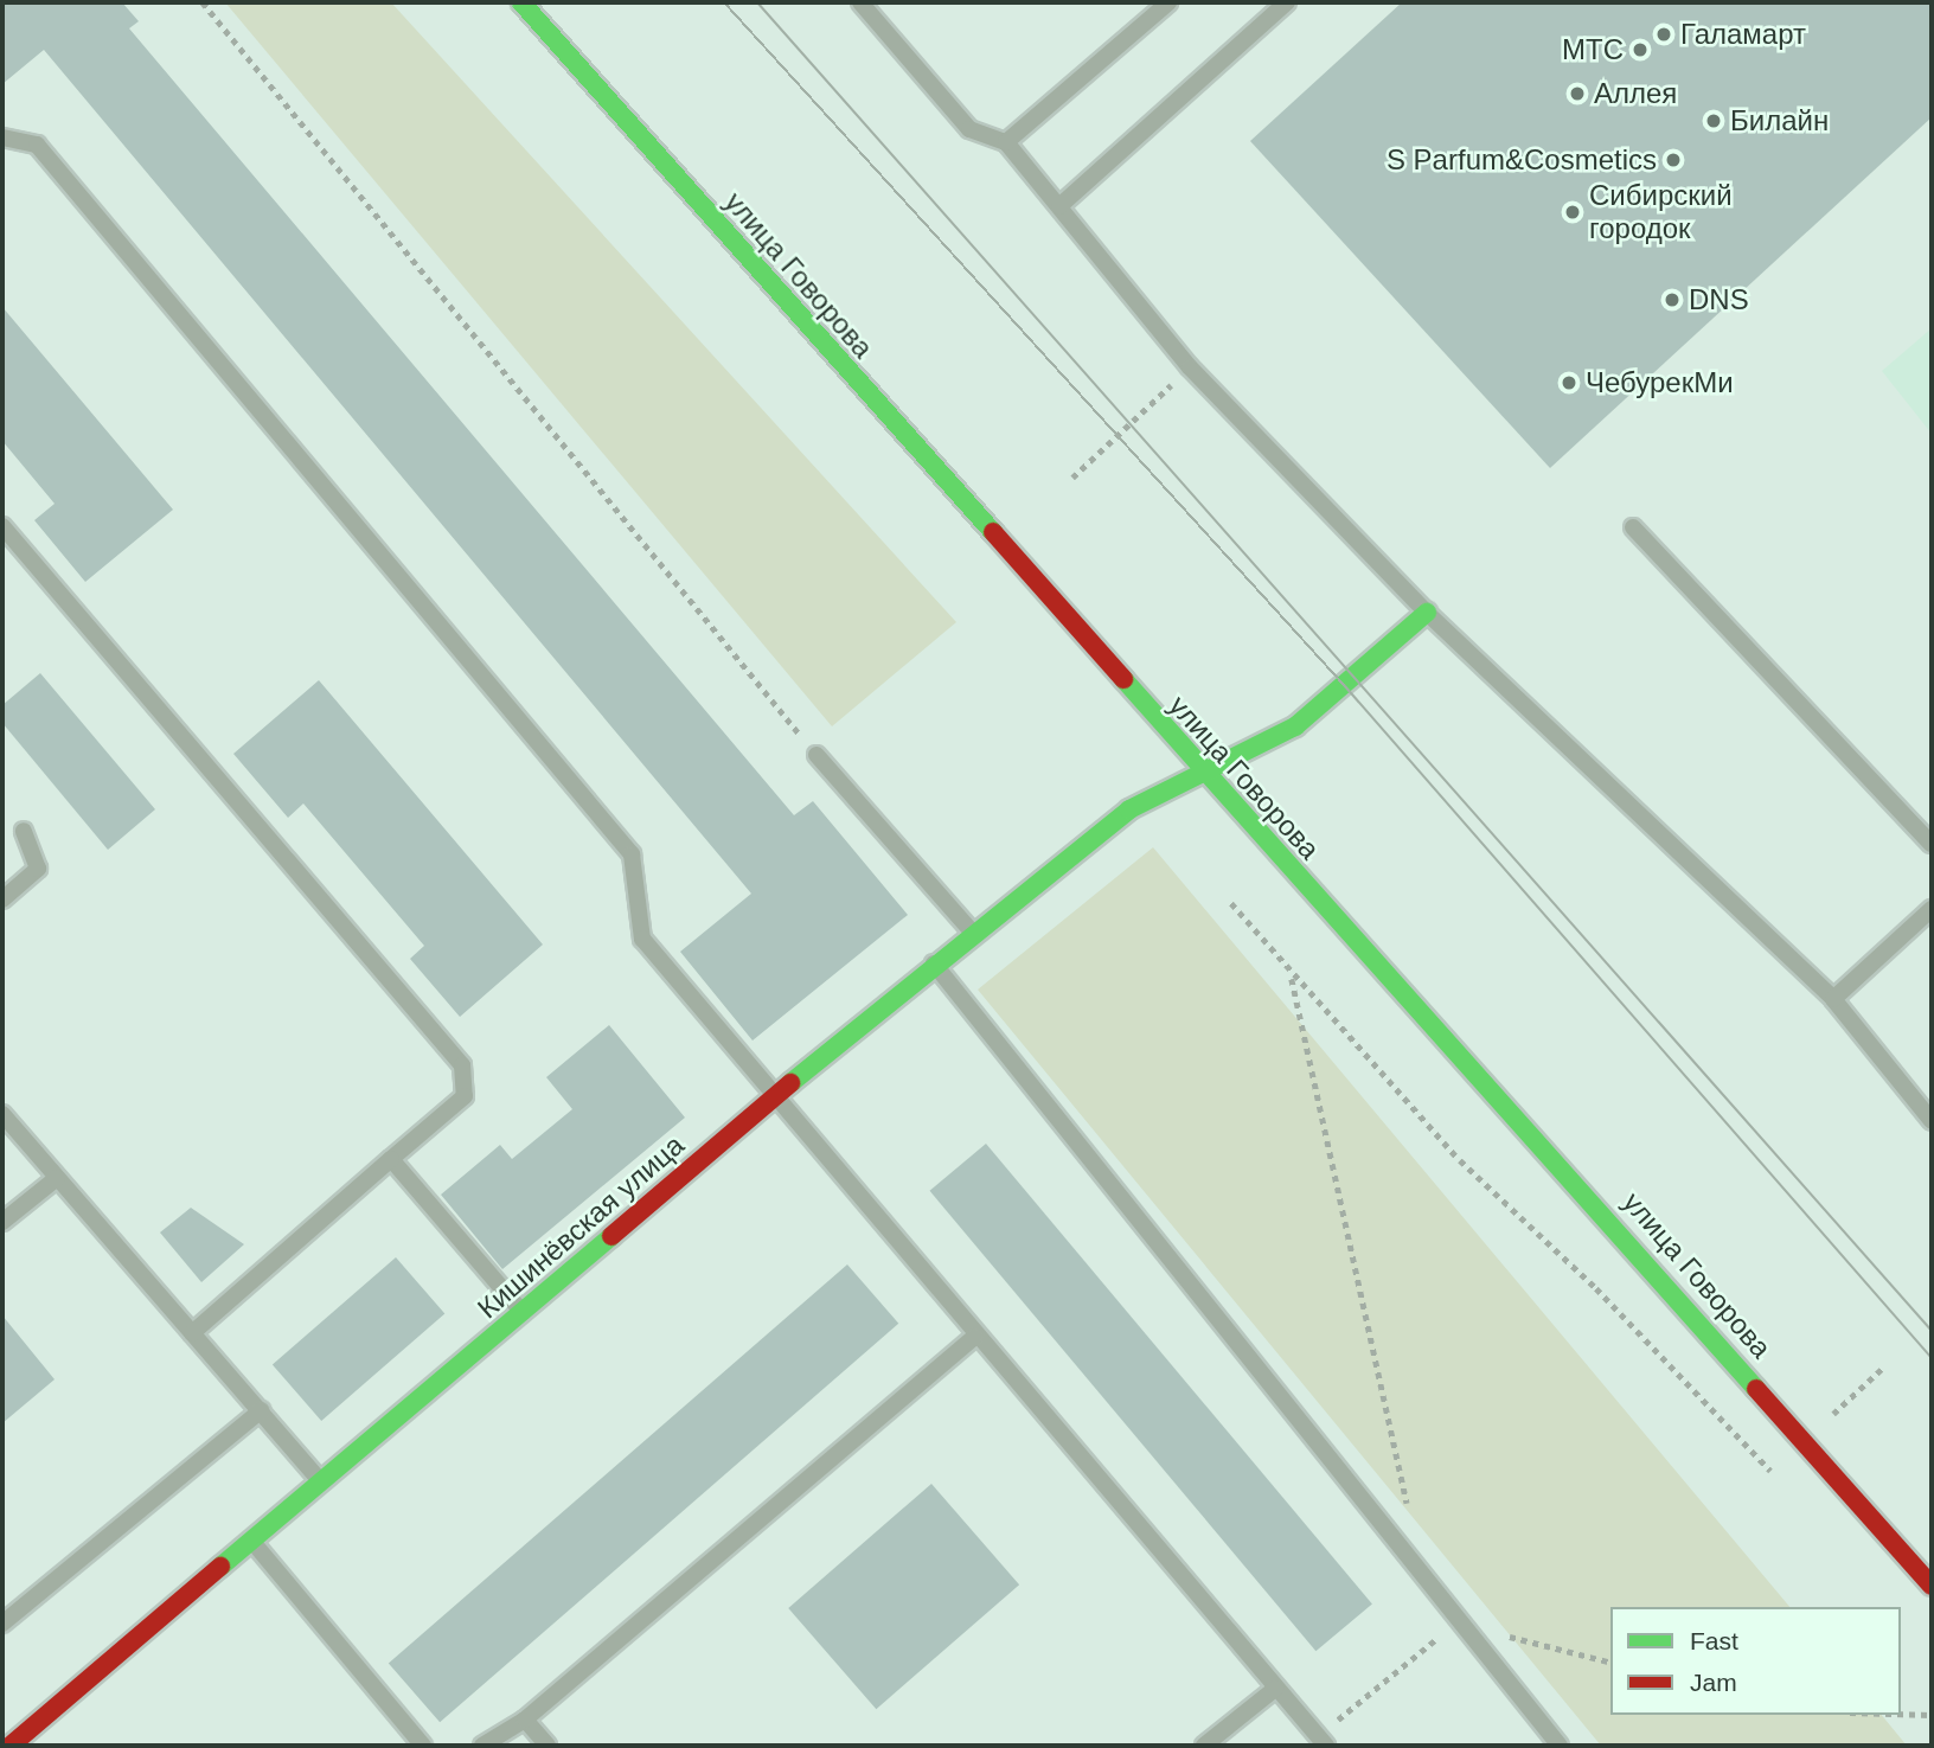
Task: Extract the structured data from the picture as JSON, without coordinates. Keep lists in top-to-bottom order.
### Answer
{
  "streets": {
    "main road": ["улица Говорова", "Кишинёвская улица"]
  },
  "crossings": [
    ["улица Говорова", "Кишинёвская улица"]
  ],
  "places": [
    "Галамарт",
    "МТС",
    "Аллея",
    "Билайн",
    "S Parfum&Cosmetics",
    "Сибирский городок",
    "DNS",
    "ЧебурекМи"
  ],
  "legend": ["Fast", "Jam"]
}
